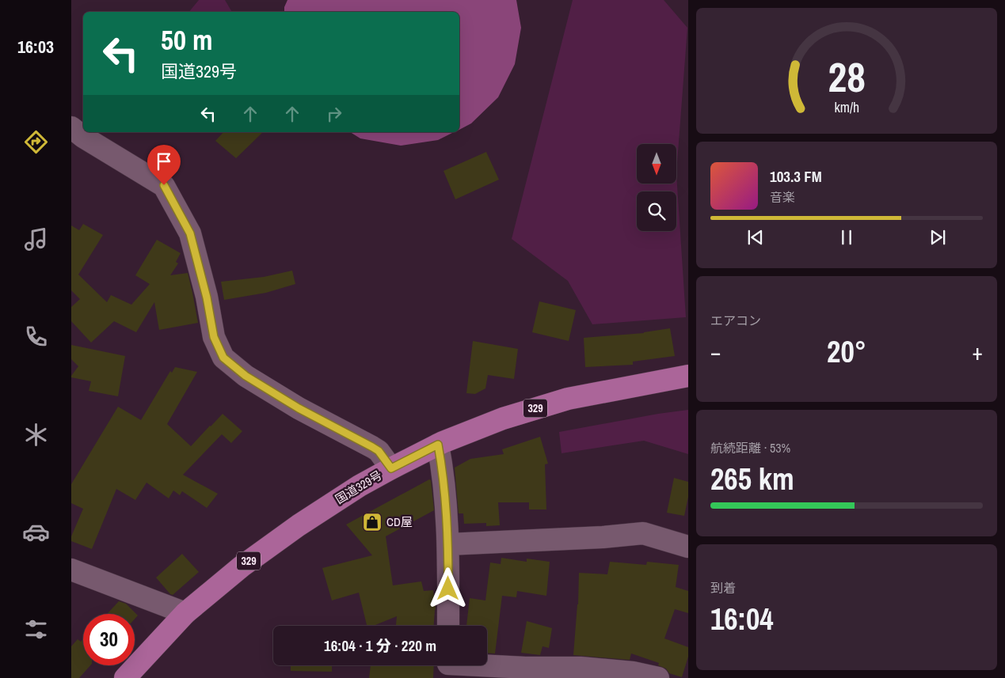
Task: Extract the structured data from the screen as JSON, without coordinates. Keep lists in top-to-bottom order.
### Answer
{
  "streets": {
    "highway": ["329", "国道329号"]
  },
  "places": {
    "shop": ["CD屋"]
  },
  "north": "bottom",
  "page": {
    "tabs": "16:03",
    "turn": ["50 m", "国道329号"],
    "song": ["103.3 FM", "音楽"],
    "tile": [
      "エアコン",
      ["航続距離 · 53%", "265 km"],
      ["到着", "16:04"]
    ],
    "heat": ["−", "20°", "+"],
    "limit": "30",
    "trip": "16:04 · 1 分 · 220 m",
    "gauge": ["28", "km/h"]
  }
}
